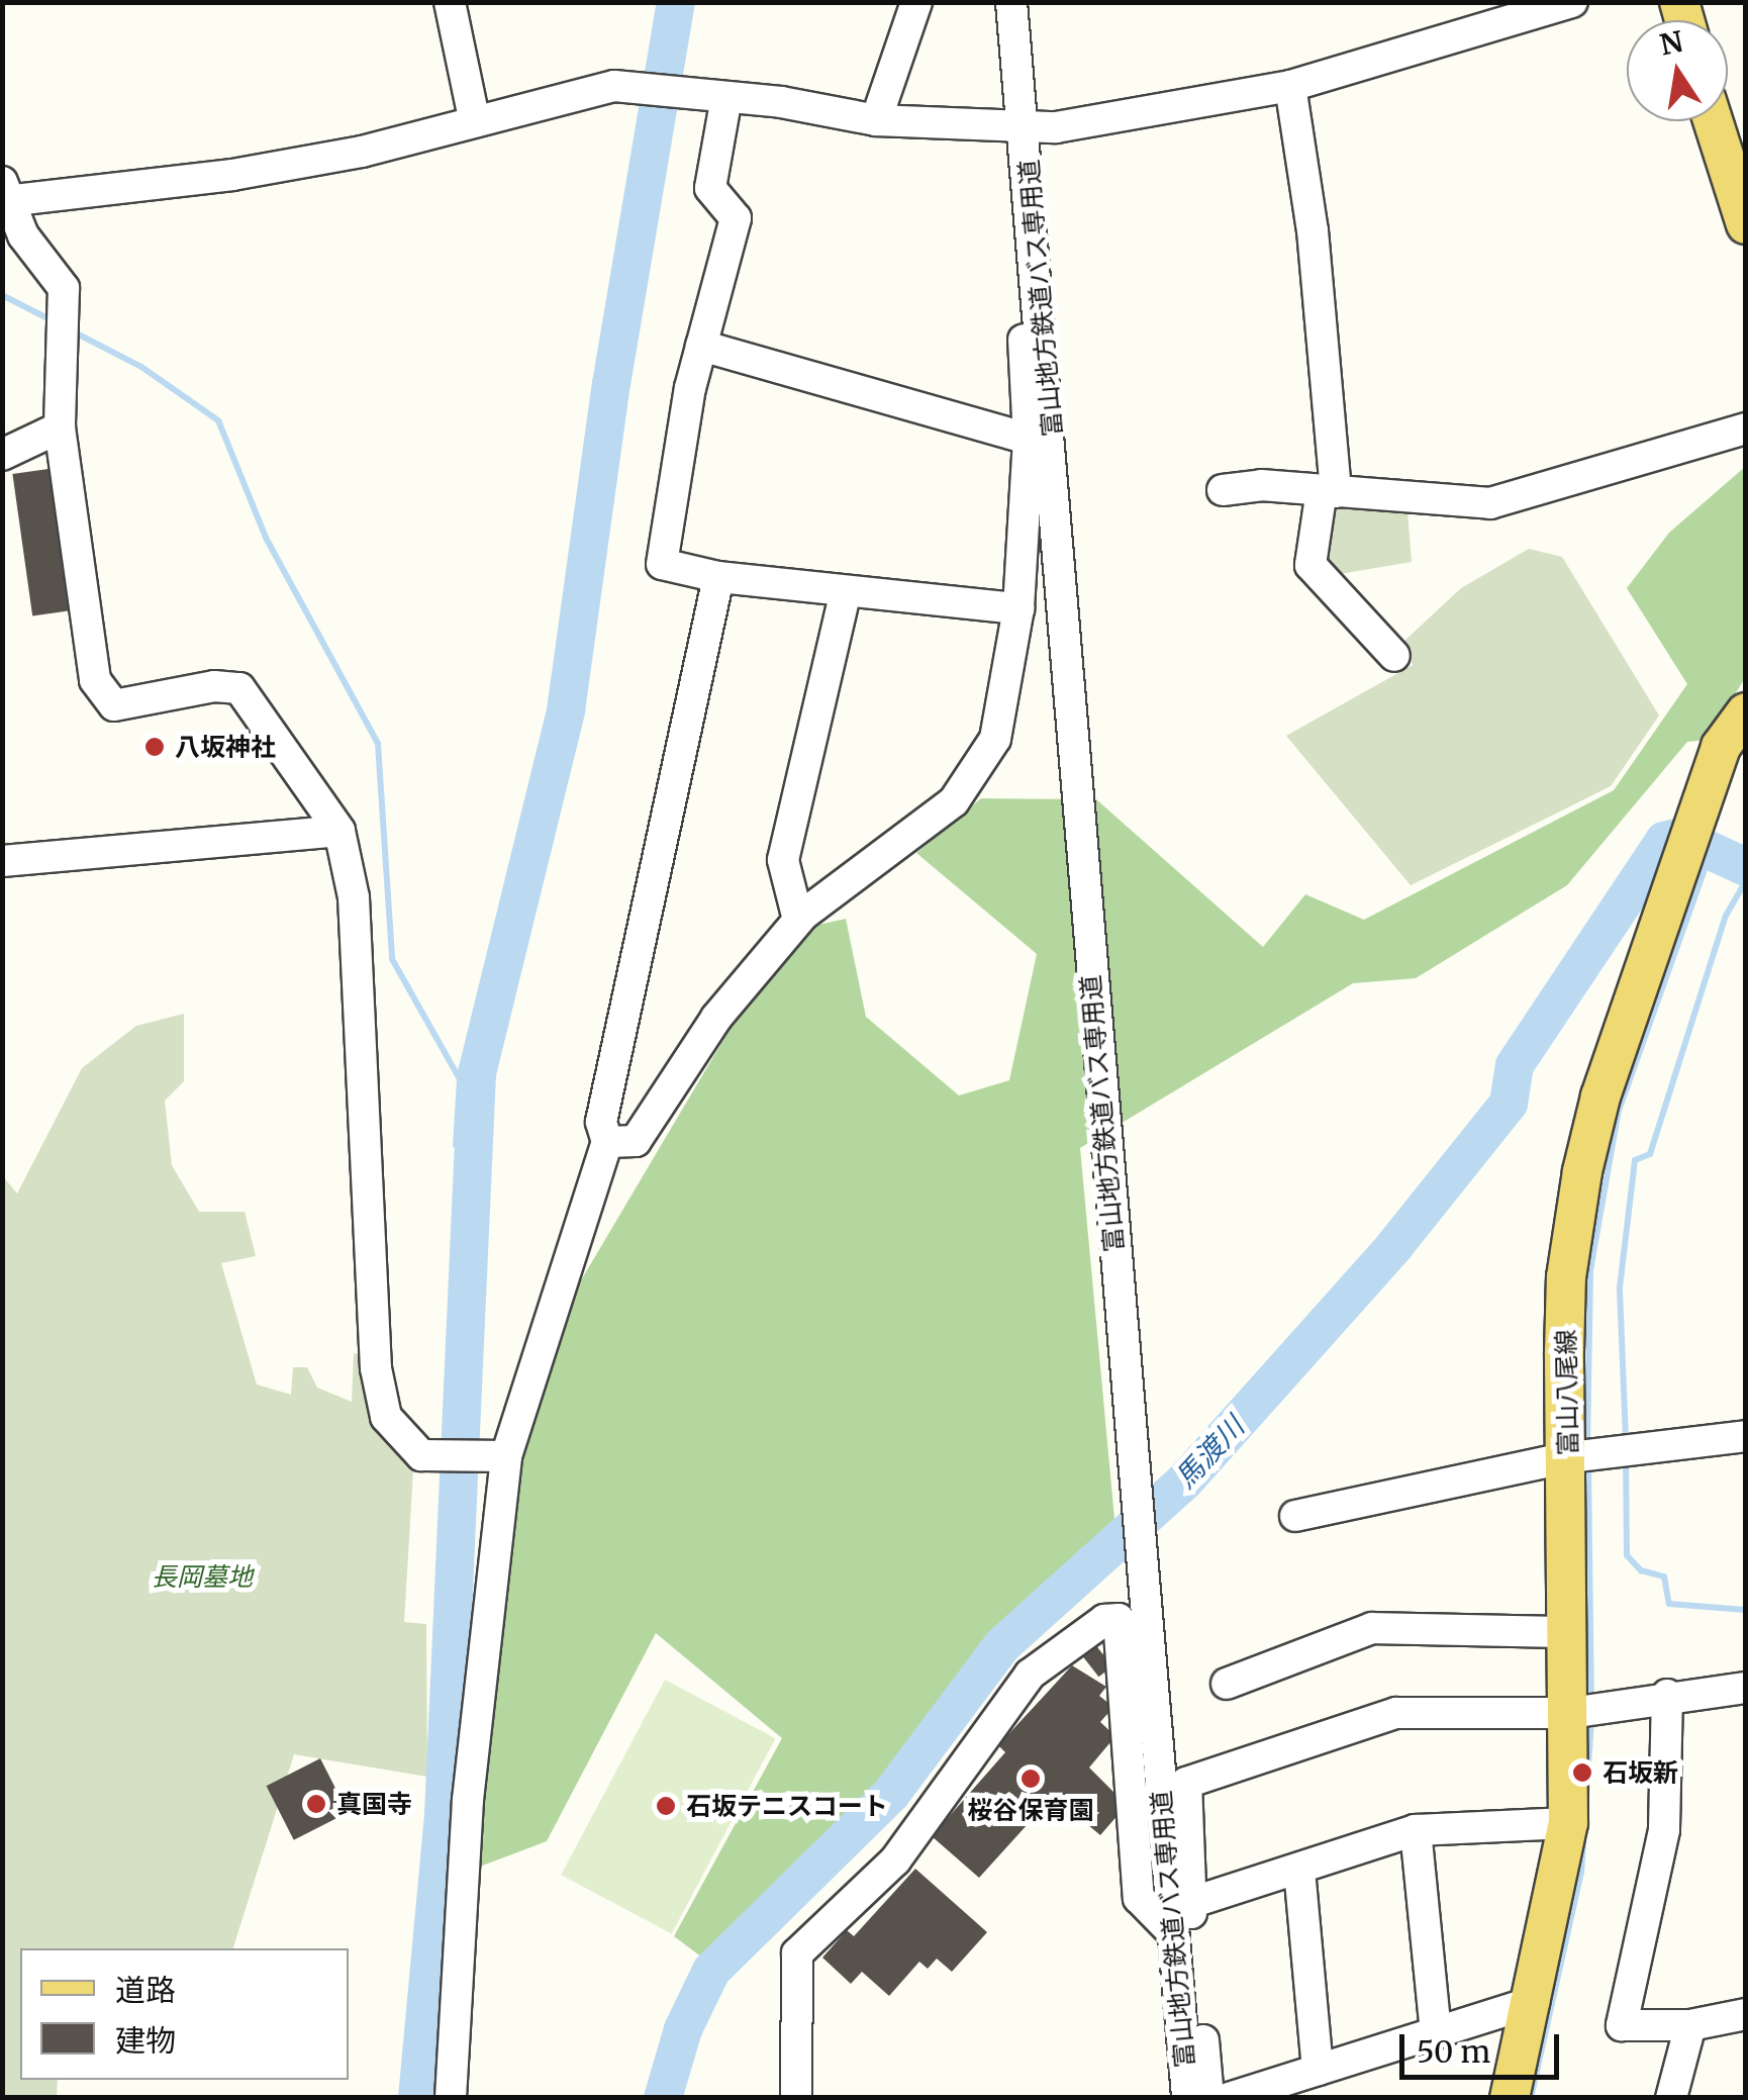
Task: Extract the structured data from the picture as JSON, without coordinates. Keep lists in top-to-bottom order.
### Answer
{
  "streets": {
    "main road": ["富山八尾線"],
    "street": ["富山地方鉄道バス専用道"]
  },
  "water": ["馬渡川"],
  "parks": ["長岡墓地"],
  "places": [
    "八坂神社",
    "石坂新",
    "桜谷保育園",
    "真国寺",
    "石坂テニスコート"
  ],
  "legend": ["道路", "建物"],
  "scale_bar": "50 m",
  "north": "top"
}
